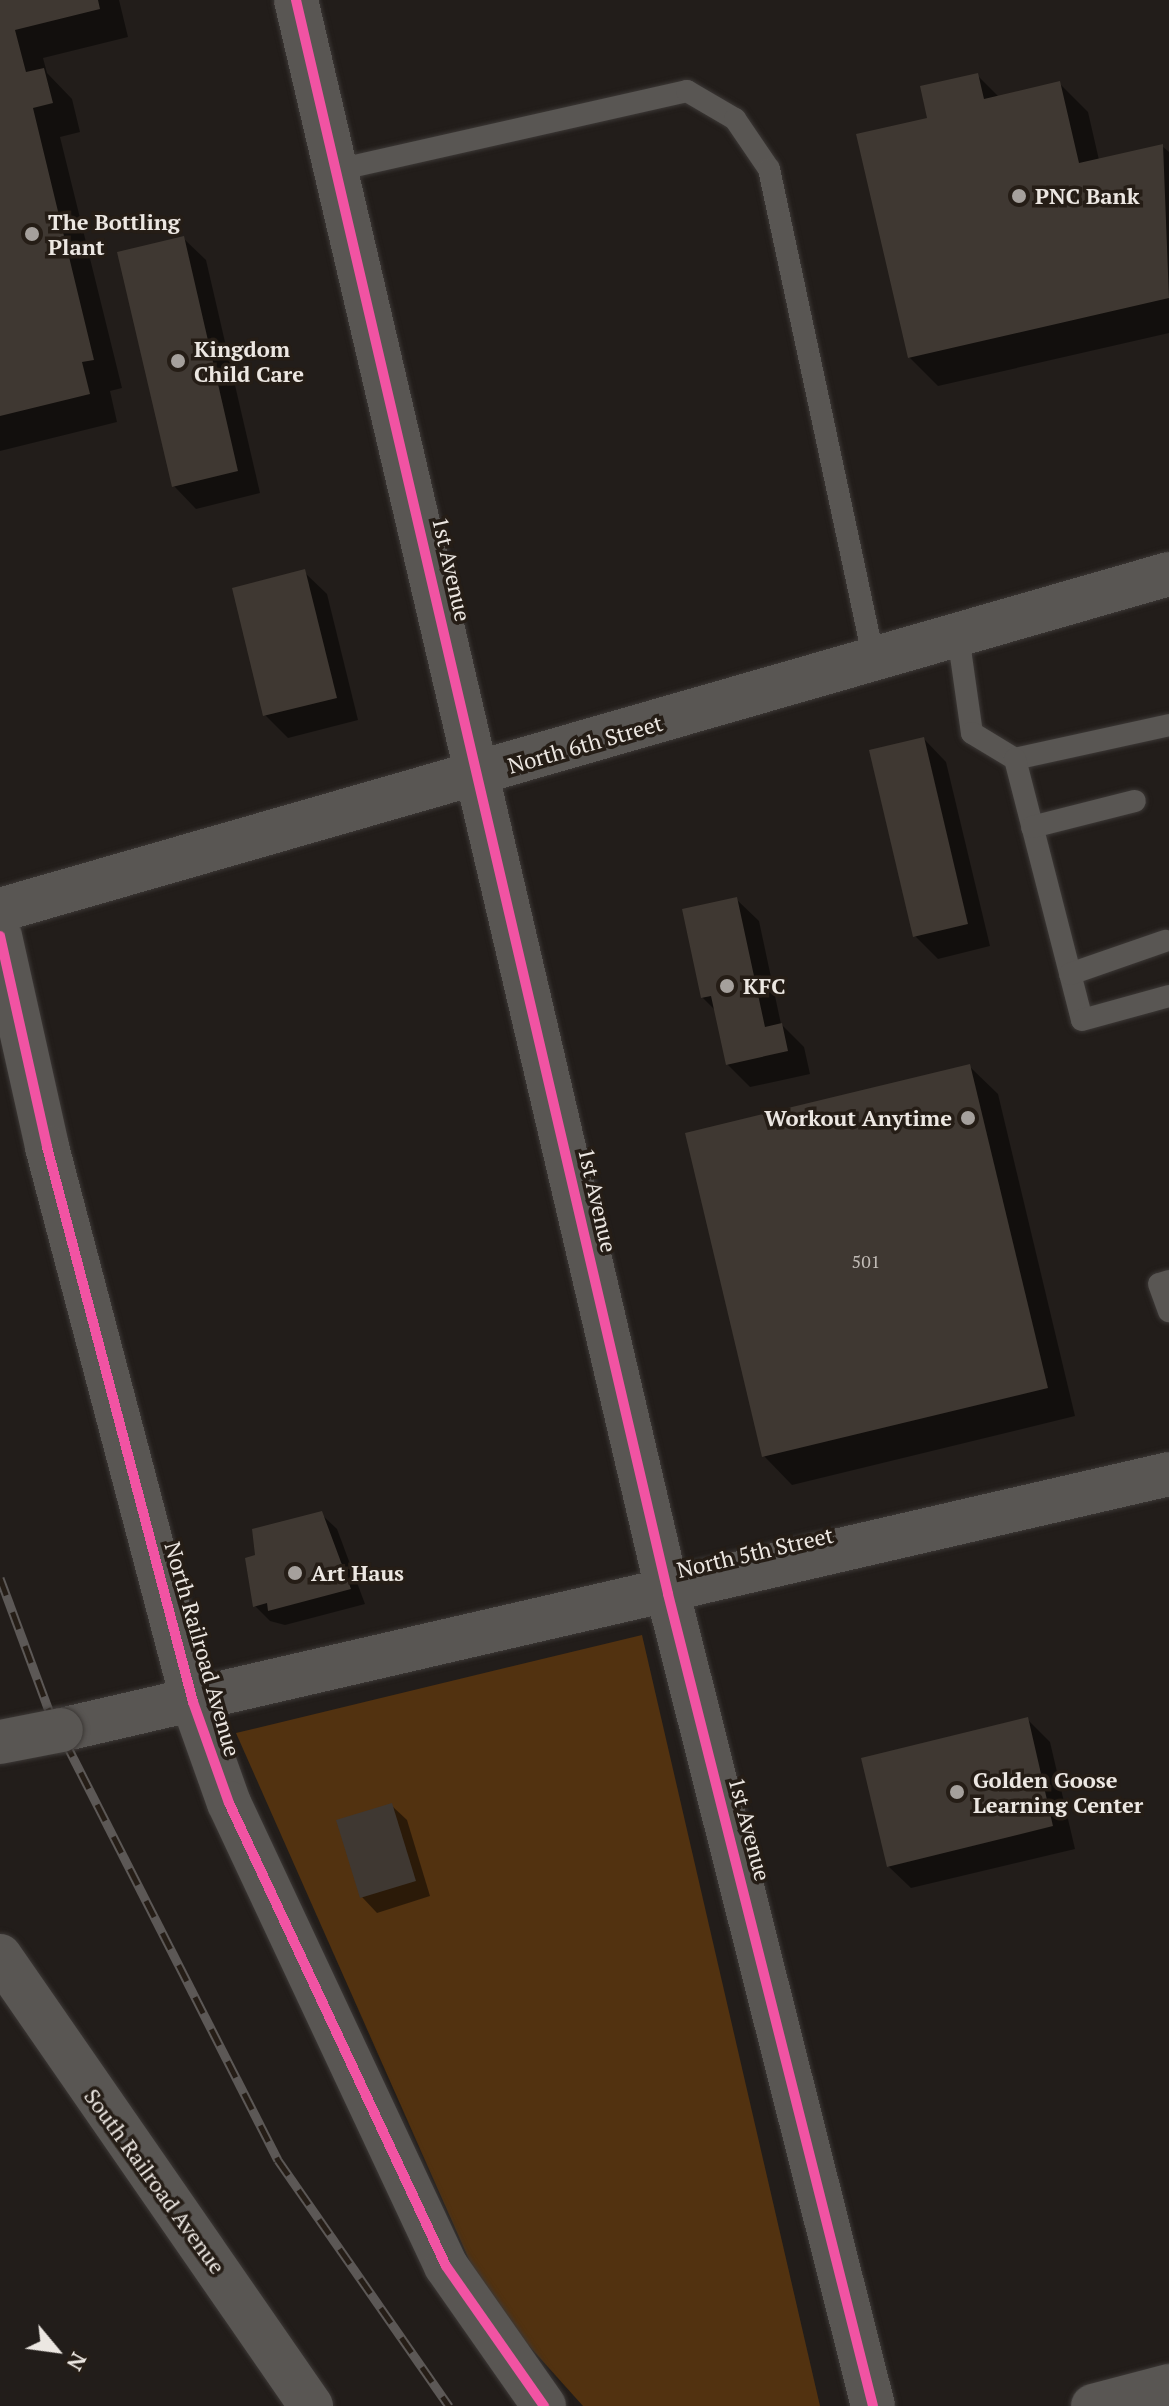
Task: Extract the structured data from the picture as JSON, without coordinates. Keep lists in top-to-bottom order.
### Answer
{
  "streets": {
    "street": [
      "1st Avenue",
      "North 6th Street",
      "North 5th Street",
      "North Railroad Avenue",
      "South Railroad Avenue"
    ]
  },
  "crossings": [
    ["1st Avenue", "North 6th Street"],
    ["1st Avenue", "North 5th Street"],
    ["North 5th Street", "North Railroad Avenue"]
  ],
  "places": [
    "PNC Bank",
    "The Bottling Plant",
    "Kingdom Child Care",
    "KFC",
    "Workout Anytime",
    "Art Haus",
    "Golden Goose Learning Center"
  ],
  "house_numbers": ["501"],
  "north": "bottom right"
}
